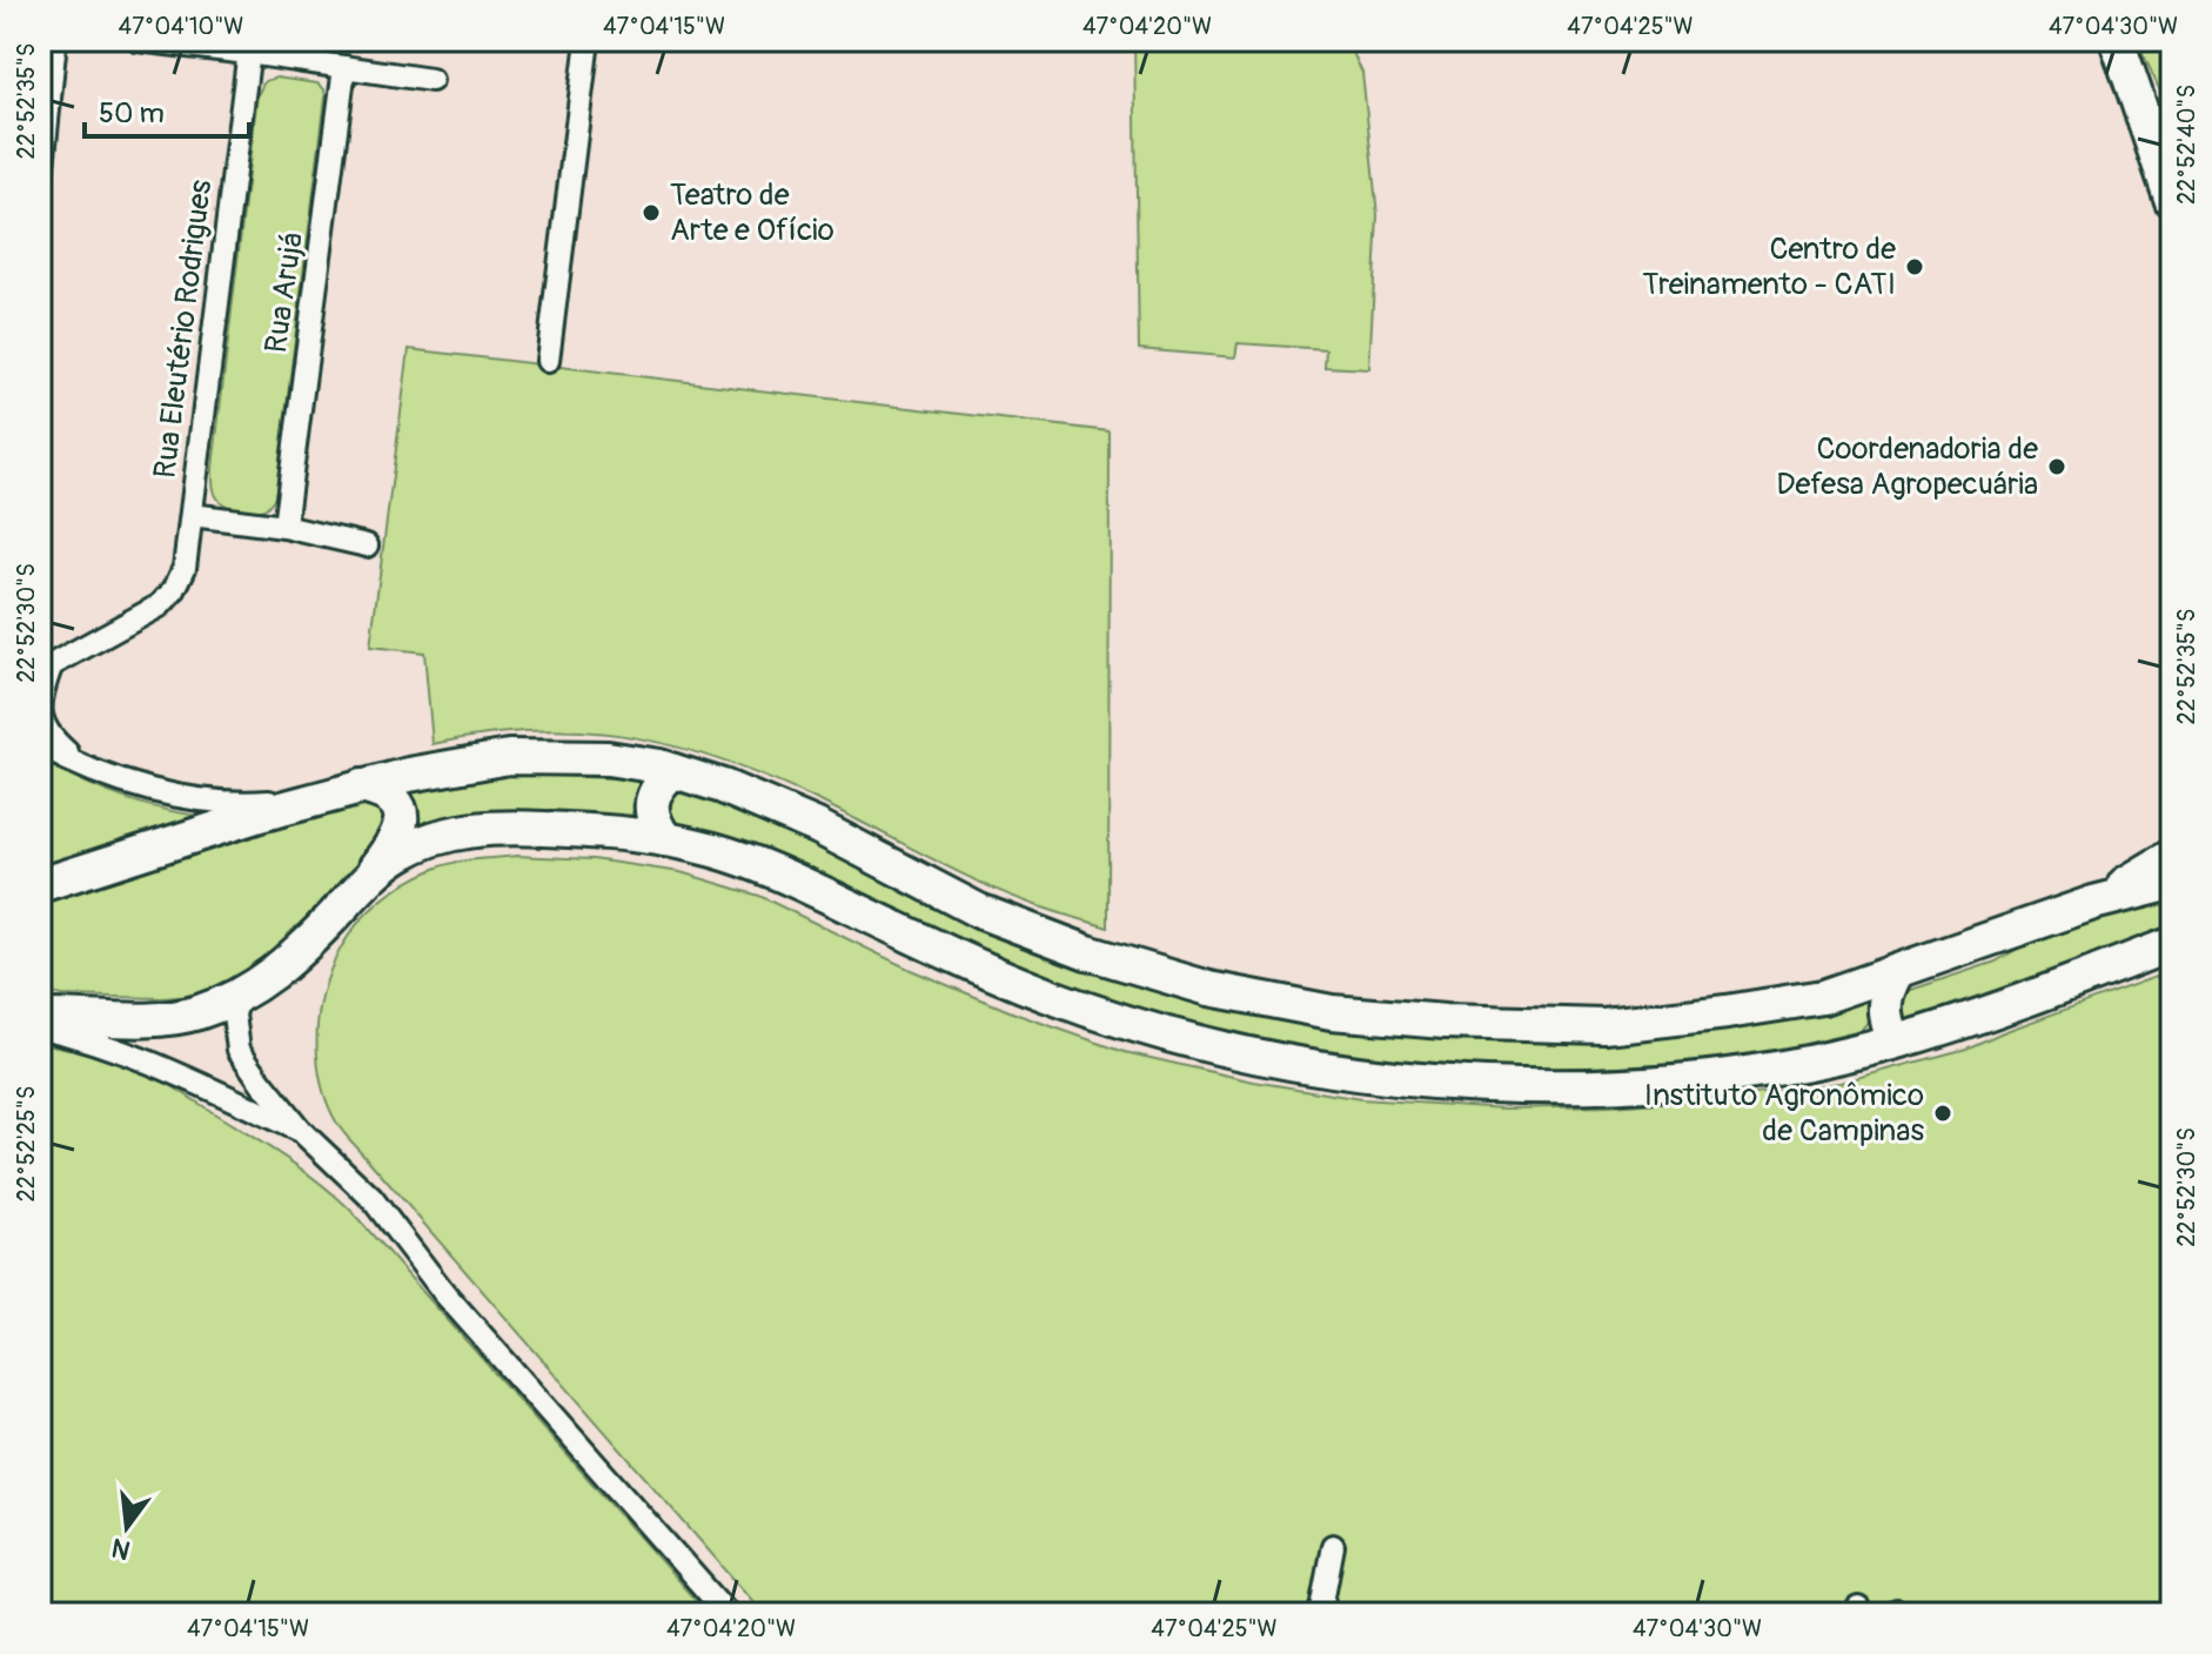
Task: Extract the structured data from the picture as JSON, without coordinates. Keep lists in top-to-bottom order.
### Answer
{
  "streets": {
    "street": ["Rua Arujá", "Rua Eleutério Rodrigues"]
  },
  "places": [
    "Teatro de Arte e Ofício",
    "Centro de Treinamento - CATI",
    "Coordenadoria de Defesa Agropecuária",
    "Instituto Agronômico de Campinas"
  ],
  "scale_bar": "50 m",
  "north": "bottom",
  "coordinates": [
    "47°04'10\"W",
    "47°04'15\"W",
    "47°04'20\"W",
    "47°04'25\"W",
    "47°04'30\"W",
    "22°52'35\"S",
    "22°52'40\"S",
    "22°52'30\"S",
    "22°52'25\"S"
  ]
}
